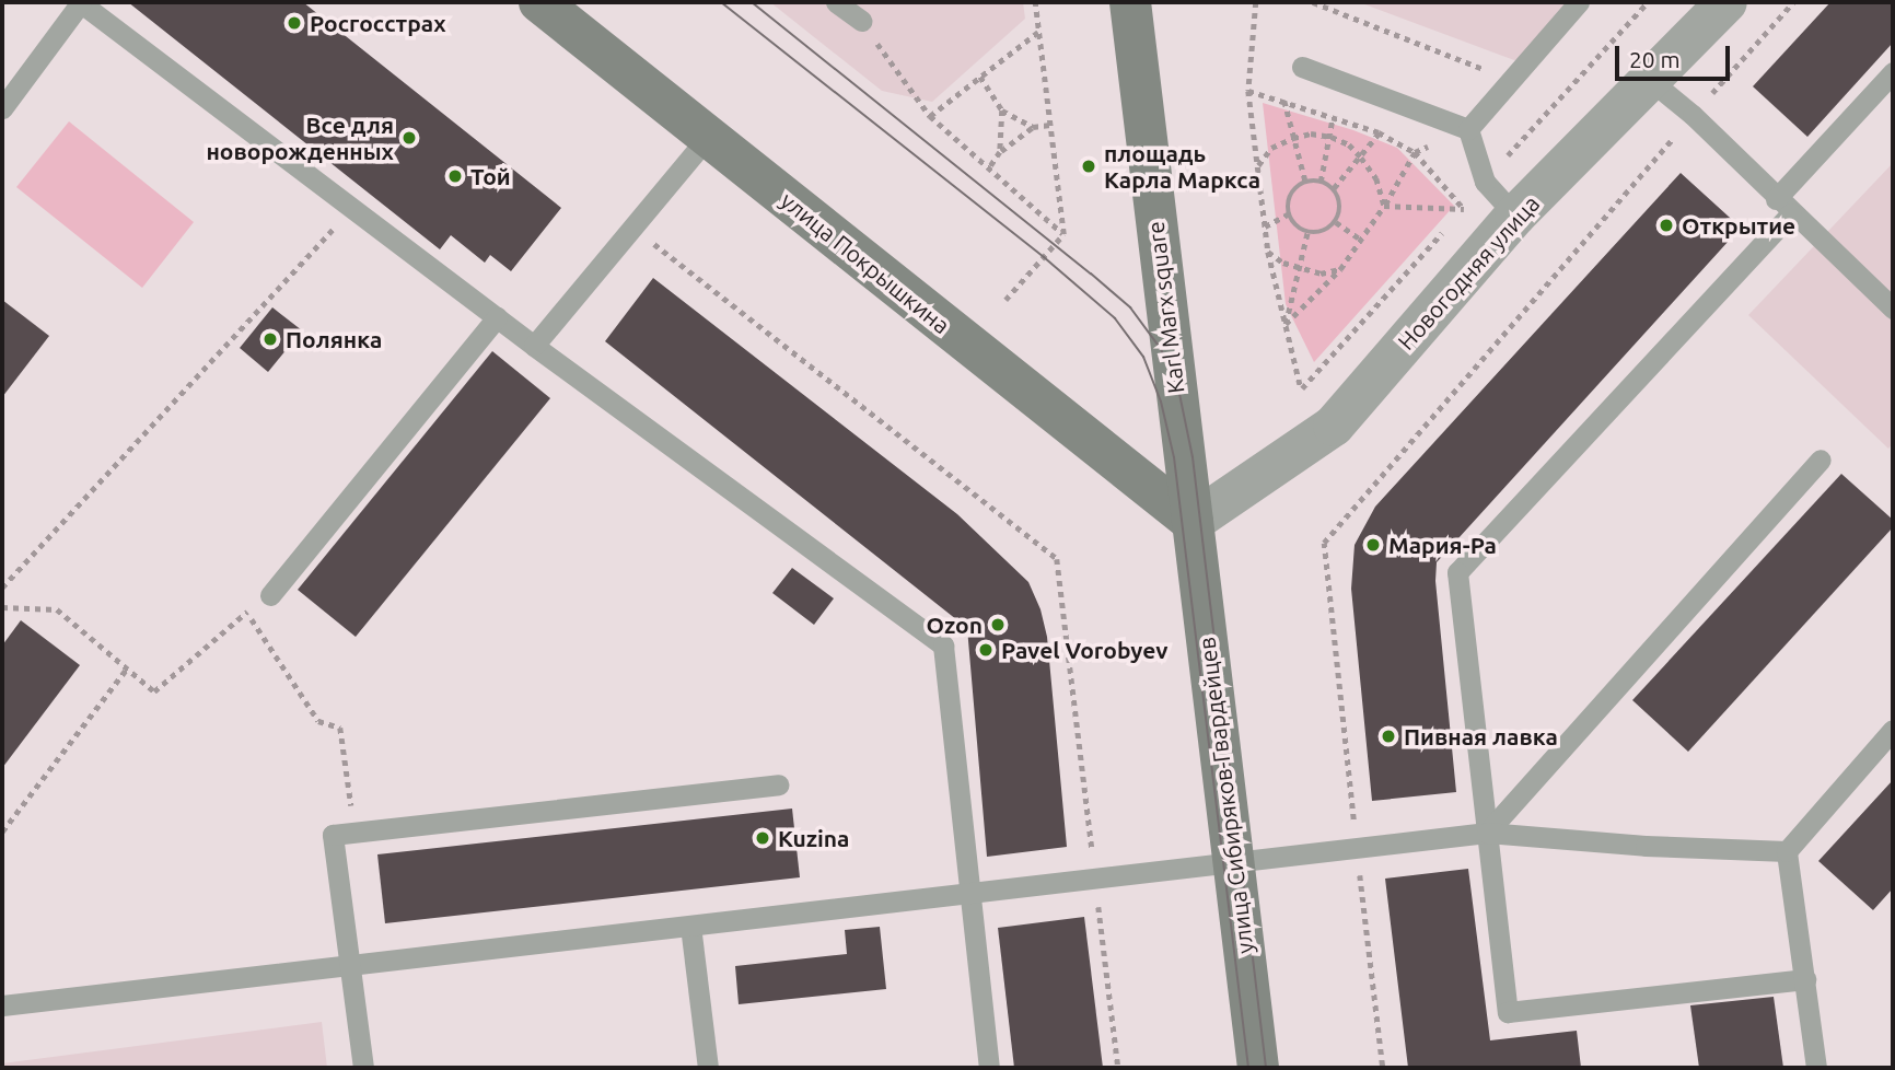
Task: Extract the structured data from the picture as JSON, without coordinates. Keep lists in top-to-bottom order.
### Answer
{
  "streets": {
    "main road": ["улица Покрышкина", "Karl Marx square", "улица Сибиряков-Гвардейцев"],
    "street": ["Новогодняя улица"]
  },
  "crossings": [
    ["улица Покрышкина", "Новогодняя улица"],
    ["улица Покрышкина", "Karl Marx square"],
    ["улица Покрышкина", "улица Сибиряков-Гвардейцев"],
    ["Новогодняя улица", "Karl Marx square"],
    ["Новогодняя улица", "улица Сибиряков-Гвардейцев"],
    ["Karl Marx square", "улица Сибиряков-Гвардейцев"]
  ],
  "places": [
    "Росгосстрах",
    "Все для новорожденных",
    "площадь Карла Маркса",
    "Той",
    "Открытие",
    "Полянка",
    "Мария-Ра",
    "Ozon",
    "Pavel Vorobyev",
    "Пивная лавка",
    "Kuzina"
  ],
  "scale_bar": "20 m"
}
